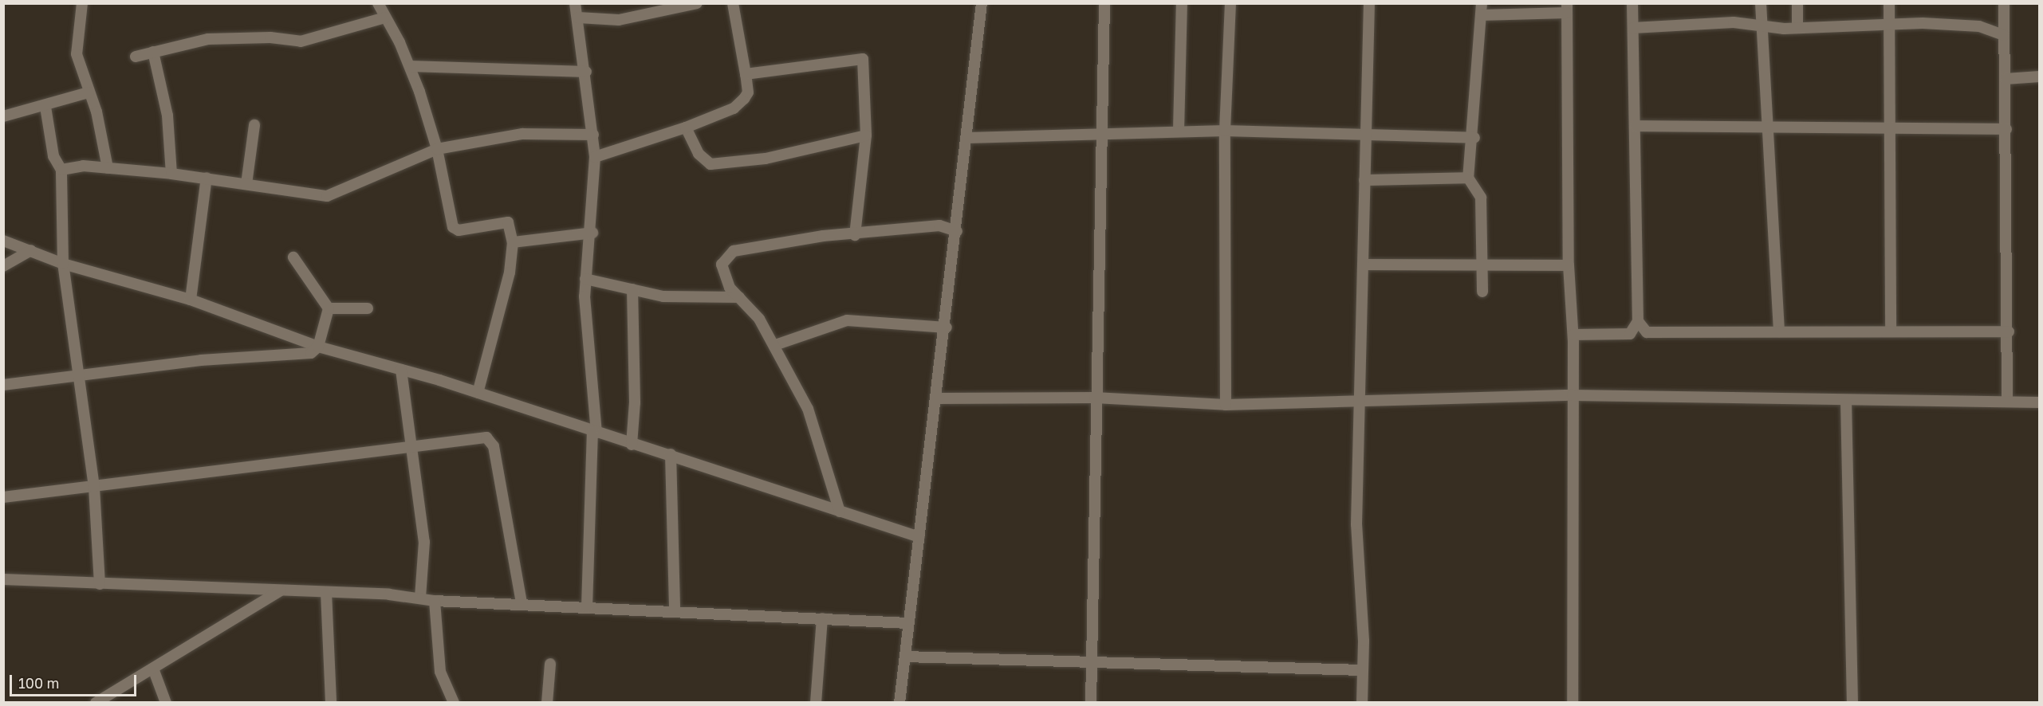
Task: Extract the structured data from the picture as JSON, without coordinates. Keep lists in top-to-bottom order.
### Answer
{
  "scale_bar": "100 m"
}
